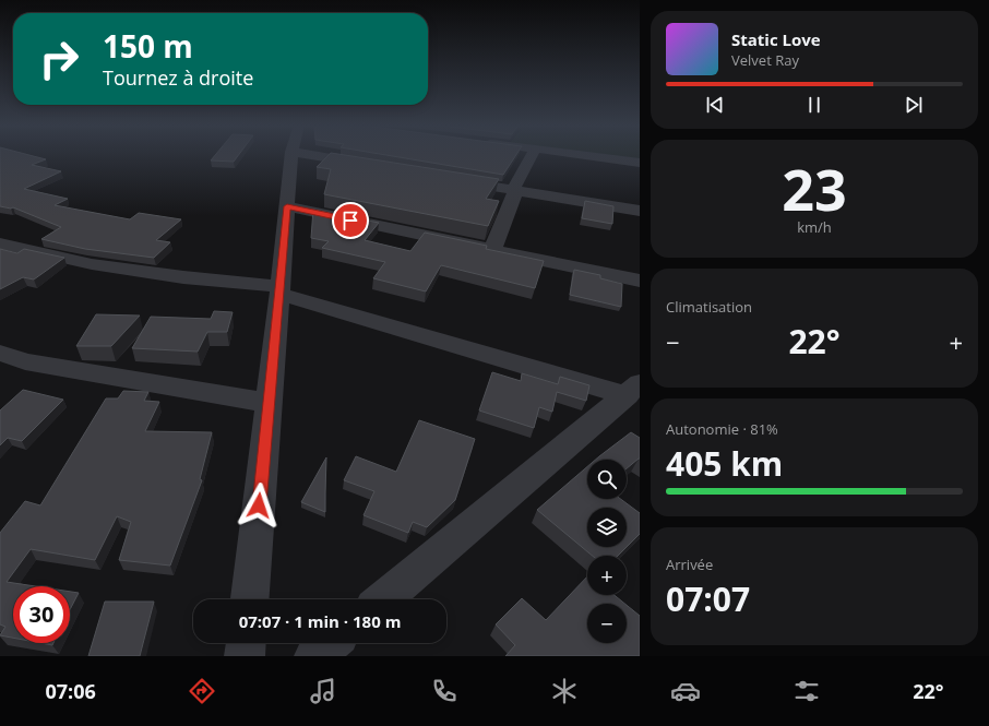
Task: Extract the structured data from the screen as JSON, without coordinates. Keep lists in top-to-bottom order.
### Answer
{
  "page": {
    "turn": ["150 m", "Tournez à droite"],
    "song": ["Static Love", "Velvet Ray"],
    "tile": [
      ["23", "km/h"],
      "Climatisation",
      ["Autonomie · 81%", "405 km"],
      ["Arrivée", "07:07"]
    ],
    "heat": ["−", "22°", "+"],
    "map_buttons": ["+", "−"],
    "limit": "30",
    "trip": "07:07 · 1 min · 180 m",
    "tabs": ["07:06", "22°"]
  }
}
